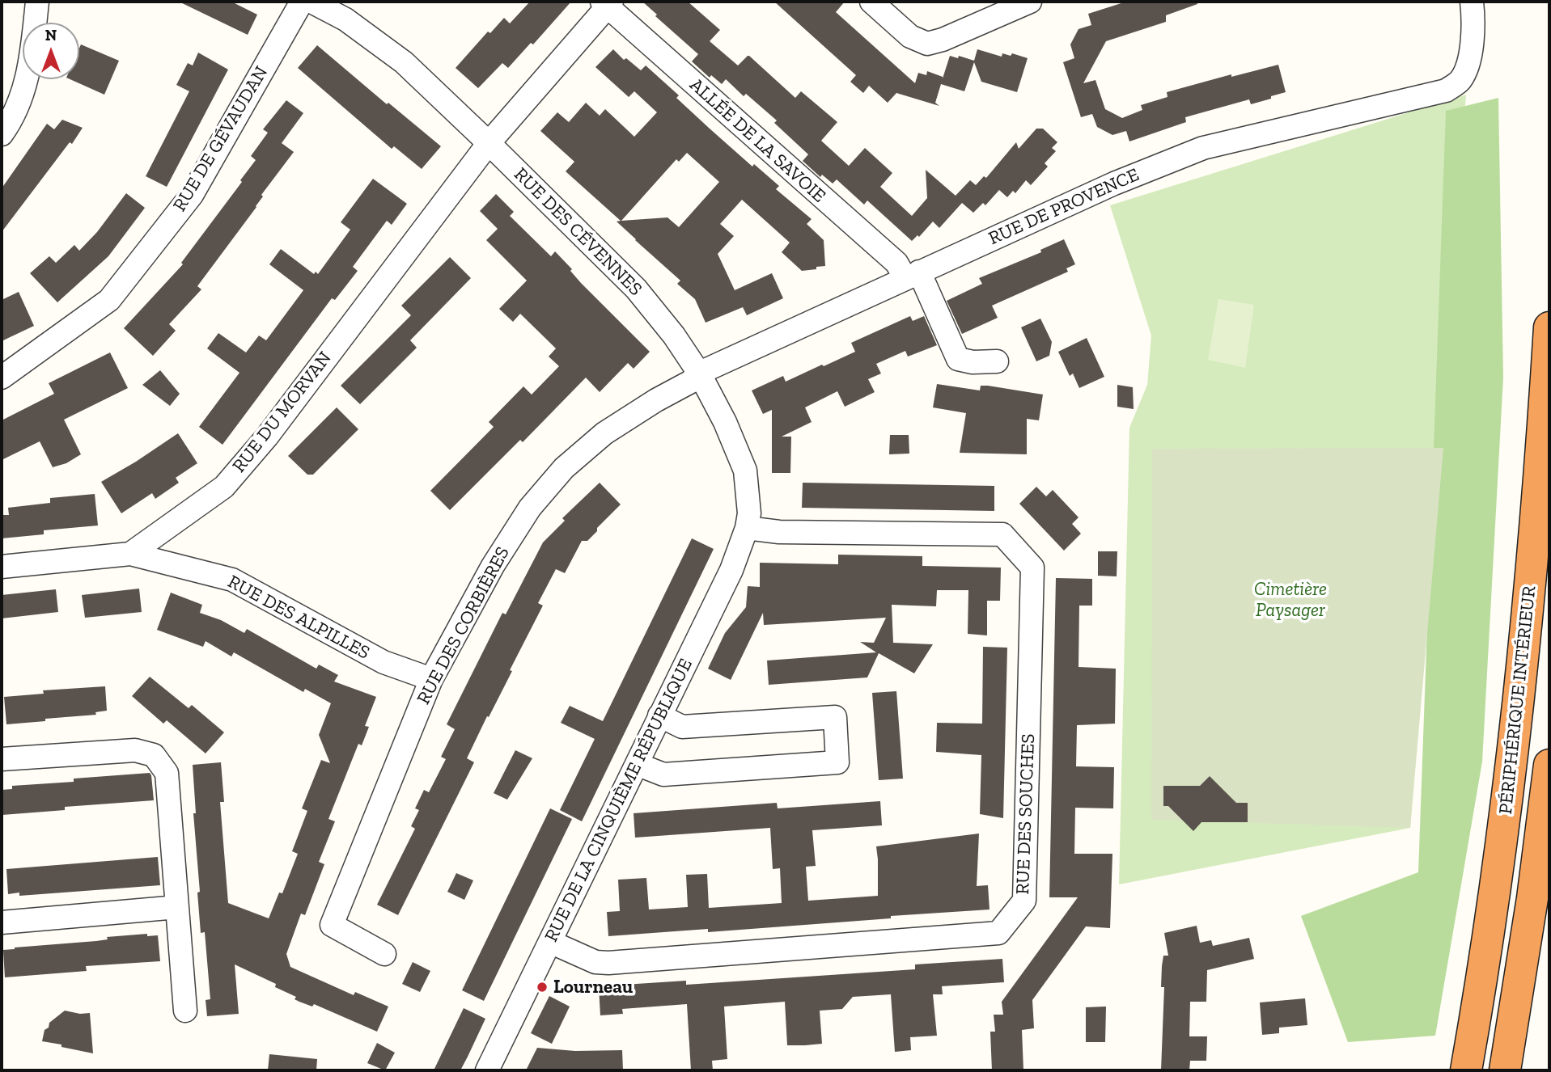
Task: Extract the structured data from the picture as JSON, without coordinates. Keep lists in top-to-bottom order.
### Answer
{
  "streets": {
    "highway": ["PÉRIPHÉRIQUE INTÉRIEUR"],
    "street": [
      "RUE DE GÉVAUDAN",
      "ALLÉE DE LA SAVOIE",
      "RUE DE PROVENCE",
      "RUE DES CÉVENNES",
      "RUE DU MORVAN",
      "RUE DES ALPILLES",
      "RUE DES CORBIÈRES",
      "RUE DE LA CINQUIÈME RÉPUBLIQUE",
      "RUE DES SOUCHES"
    ]
  },
  "crossings": [
    ["ALLÉE DE LA SAVOIE", "RUE DE PROVENCE"],
    ["ALLÉE DE LA SAVOIE", "RUE DU MORVAN"],
    ["RUE DE PROVENCE", "RUE DES CÉVENNES"],
    ["RUE DE PROVENCE", "RUE DES CORBIÈRES"],
    ["RUE DES CÉVENNES", "RUE DU MORVAN"],
    ["RUE DES CÉVENNES", "RUE DES CORBIÈRES"],
    ["RUE DES CÉVENNES", "RUE DE LA CINQUIÈME RÉPUBLIQUE"],
    ["RUE DES CÉVENNES", "RUE DES SOUCHES"],
    ["RUE DU MORVAN", "RUE DES ALPILLES"],
    ["RUE DES ALPILLES", "RUE DES CORBIÈRES"],
    ["RUE DE LA CINQUIÈME RÉPUBLIQUE", "RUE DES SOUCHES"]
  ],
  "parks": ["Cimetière Paysager"],
  "places": ["Lourneau"],
  "north": "top"
}
